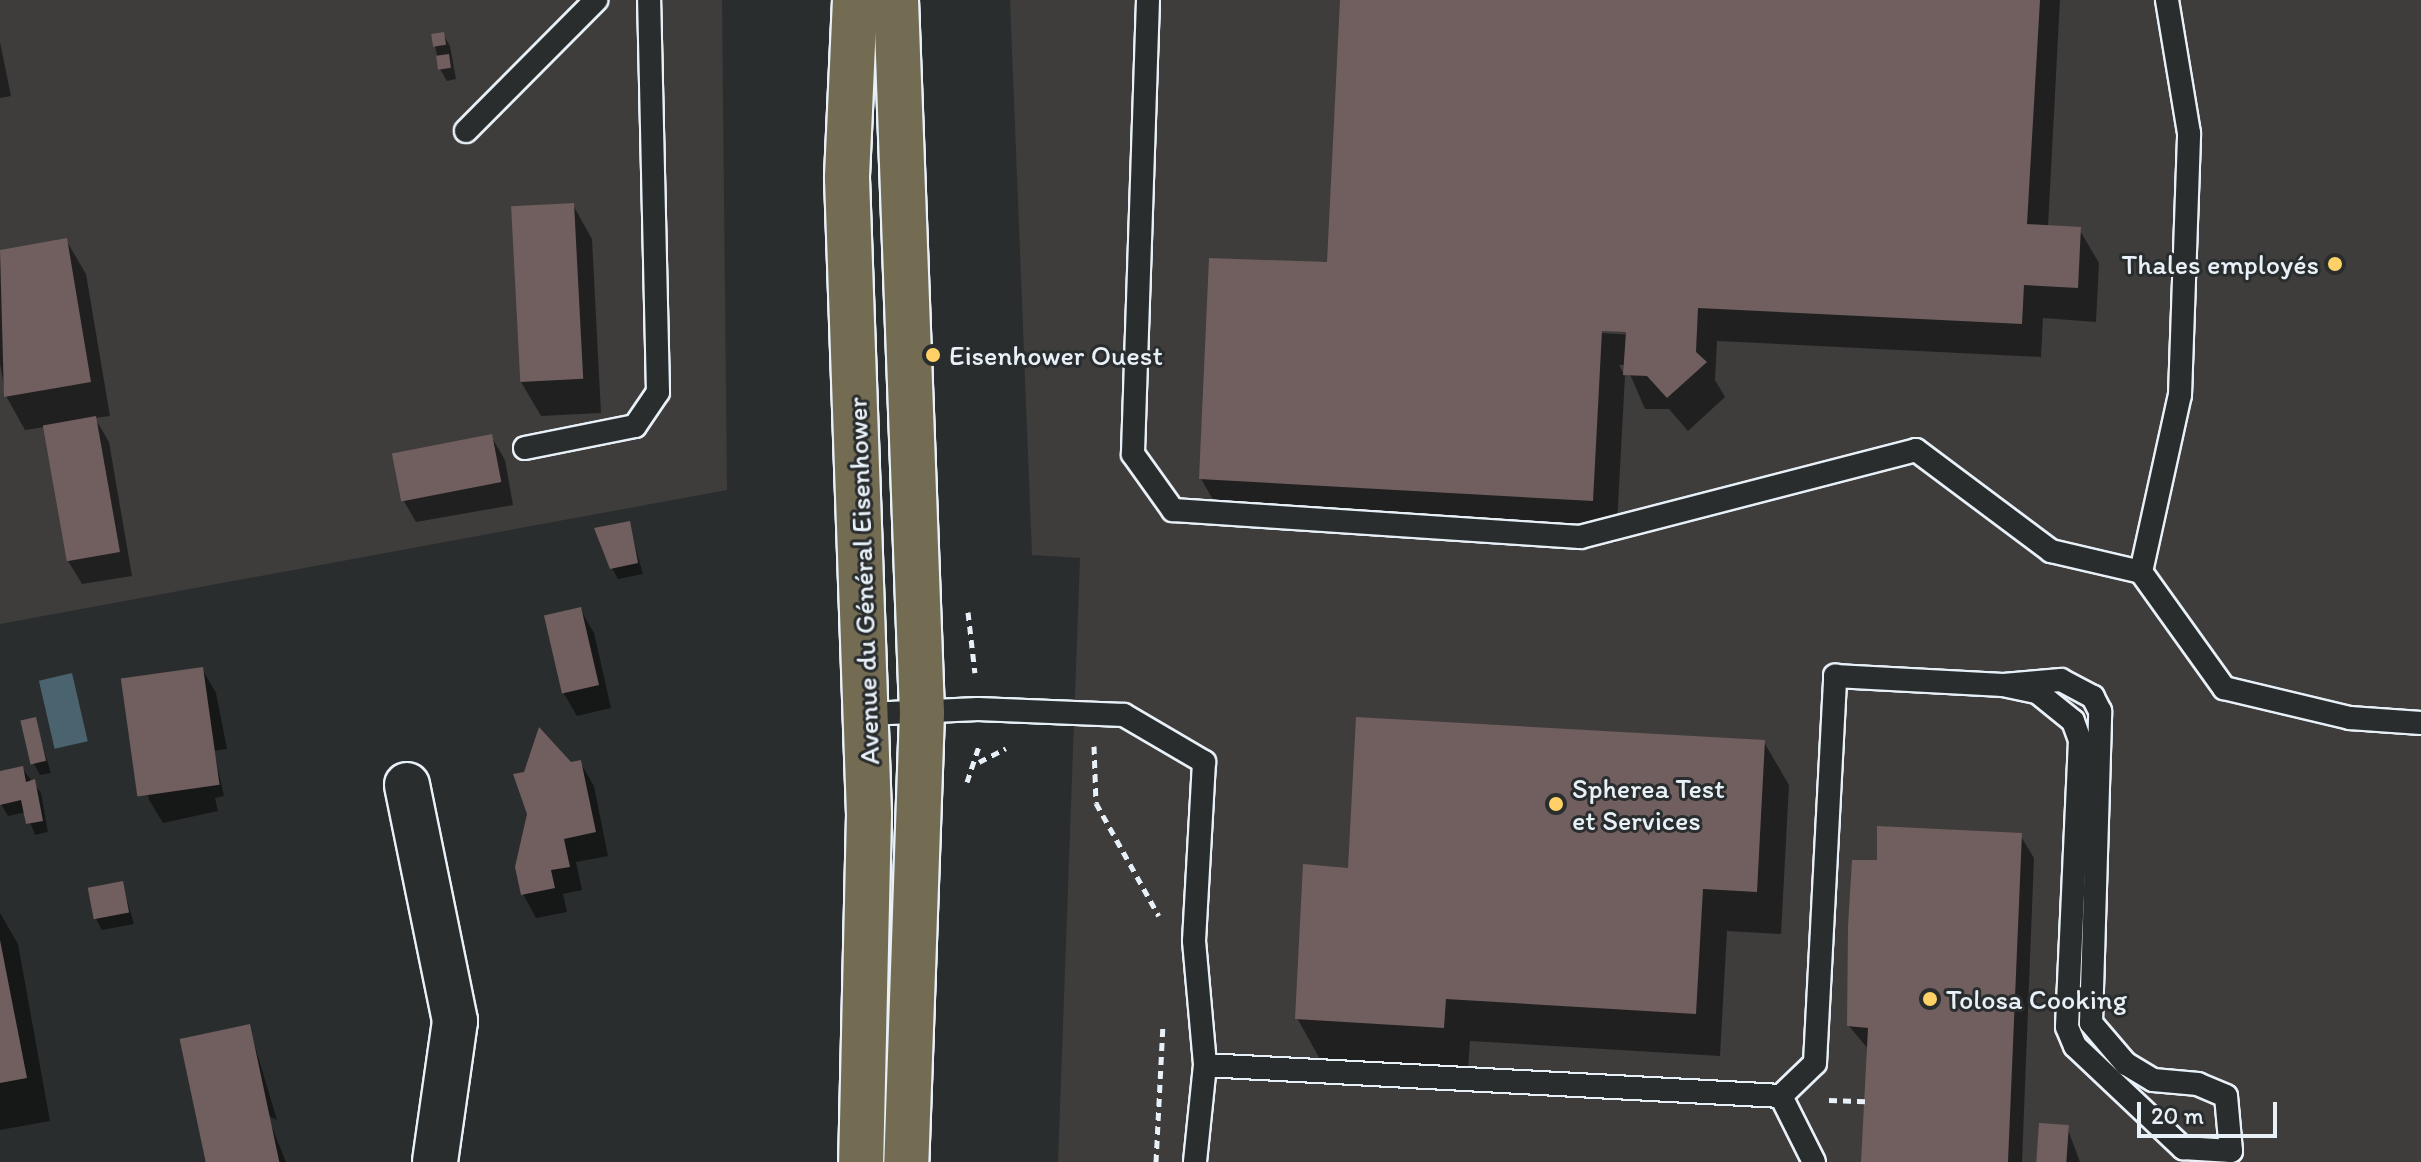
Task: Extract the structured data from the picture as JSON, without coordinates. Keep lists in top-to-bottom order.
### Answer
{
  "streets": {
    "main road": ["Avenue du Général Eisenhower"]
  },
  "places": [
    "Thales employés",
    "Eisenhower Ouest",
    "Spherea Test et Services",
    "Tolosa Cooking"
  ],
  "scale_bar": "20 m"
}
